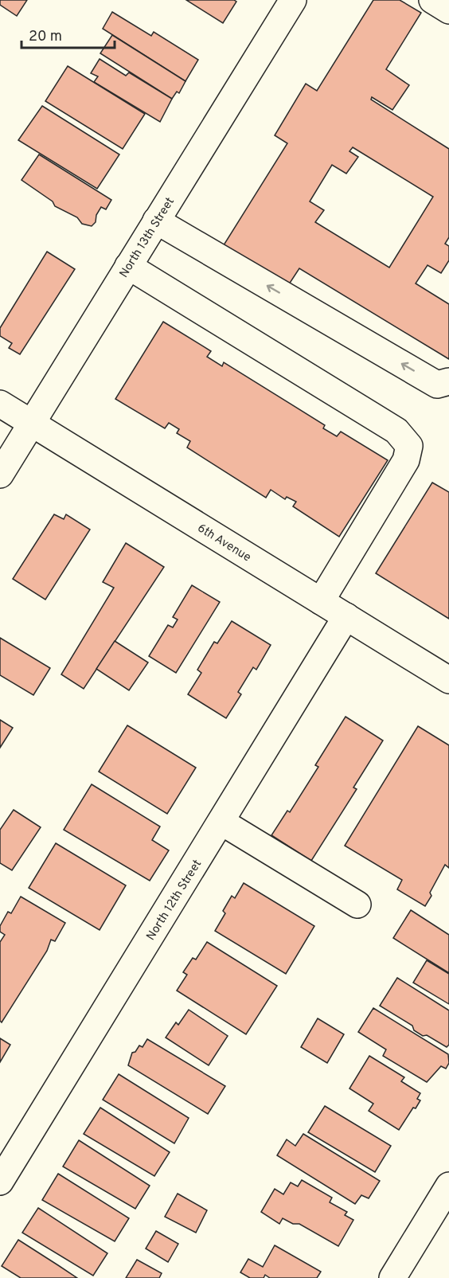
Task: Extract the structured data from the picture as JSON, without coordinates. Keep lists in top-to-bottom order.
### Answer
{
  "streets": {
    "street": ["North 13th Street", "6th Avenue", "North 12th Street"]
  },
  "crossings": [
    ["North 13th Street", "6th Avenue"],
    ["6th Avenue", "North 12th Street"]
  ],
  "scale_bar": "20 m"
}
